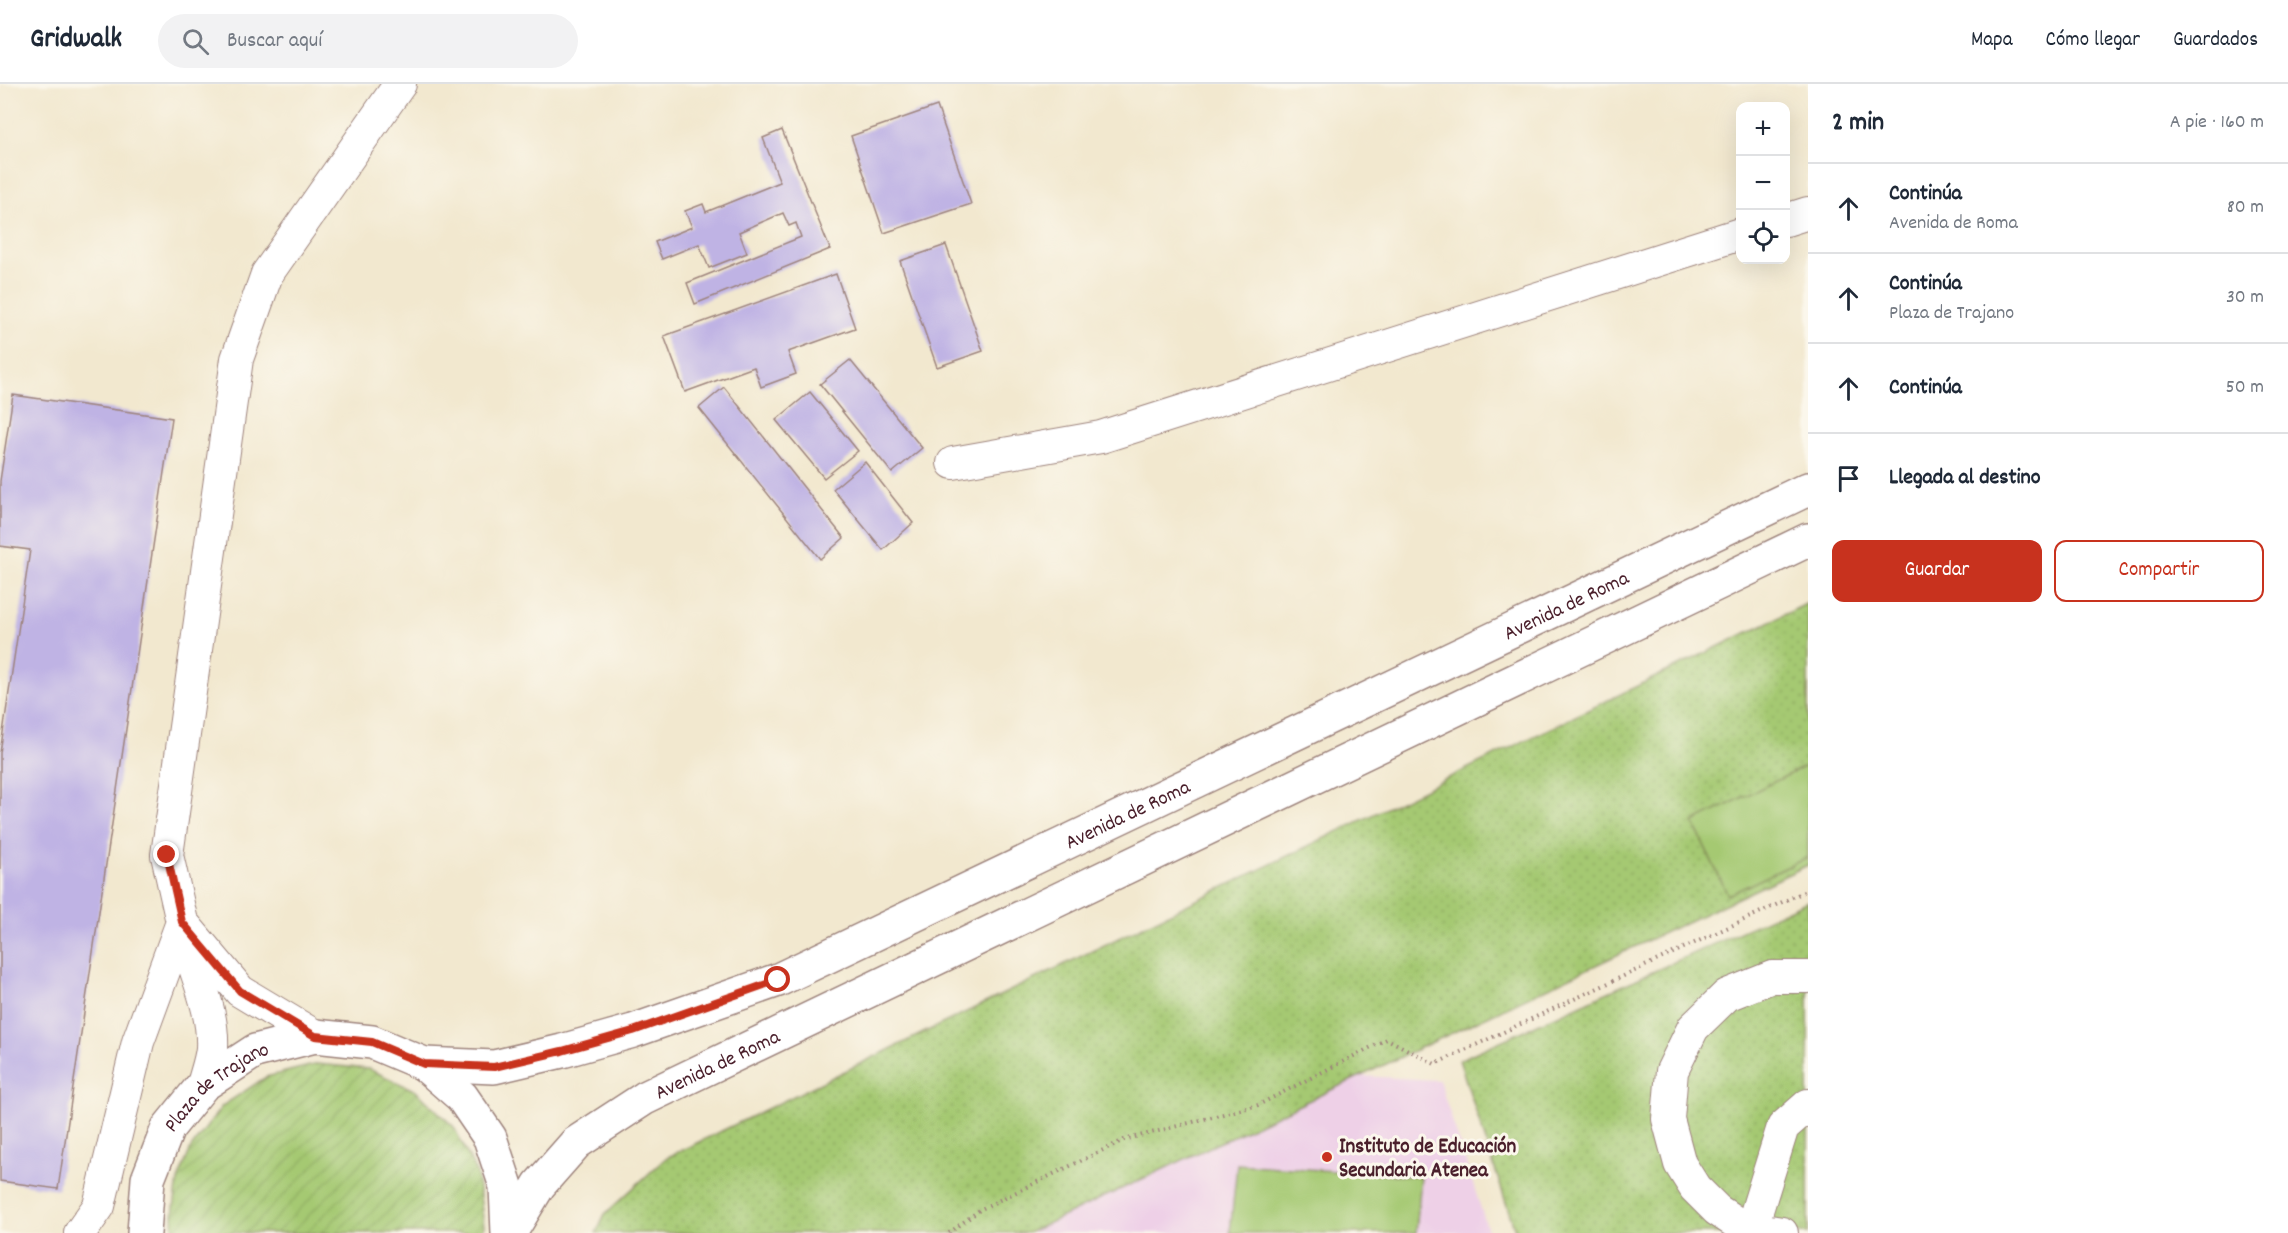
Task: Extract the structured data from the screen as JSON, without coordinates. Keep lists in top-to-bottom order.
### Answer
{
  "streets": {
    "main road": ["Avenida de Roma", "Plaza de Trajano"]
  },
  "crossings": [
    ["Avenida de Roma", "Plaza de Trajano"]
  ],
  "places": ["Instituto de Educación Secundaria Atenea"],
  "page": {
    "header": "Gridwalk",
    "search": "Buscar aquí",
    "nav": ["Mapa", "Cómo llegar", "Guardados"],
    "heading": ["2 min", "A pie · 160 m"],
    "map_buttons": ["+", "−"],
    "list": [
      ["Continúa", "Avenida de Roma", "80 m"],
      ["Continúa", "Plaza de Trajano", "30 m"],
      ["Continúa", "50 m"],
      "Llegada al destino"
    ],
    "buttons": ["Guardar", "Compartir"]
  }
}
